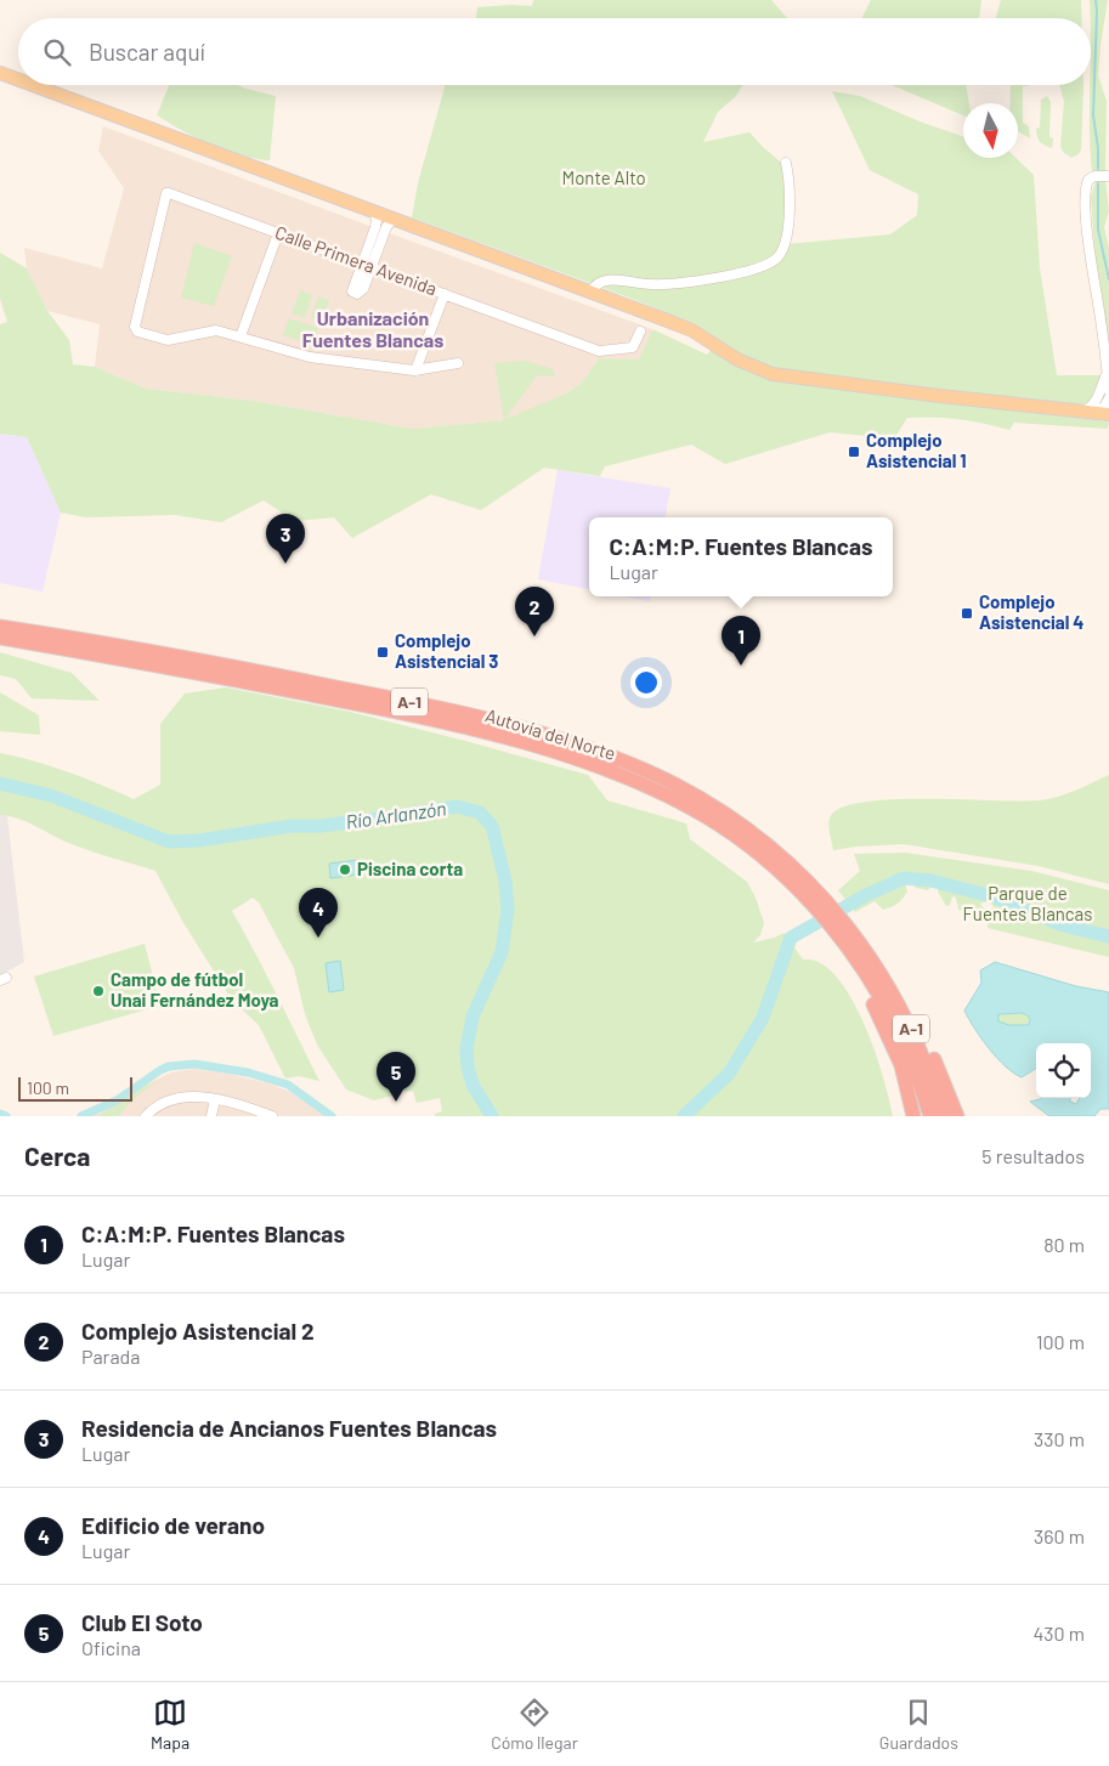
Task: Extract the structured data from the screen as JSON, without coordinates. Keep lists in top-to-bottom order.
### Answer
{
  "streets": {
    "highway": ["A-1", "Autovía del Norte"],
    "street": ["Calle Primera Avenida"]
  },
  "districts": ["Urbanización Fuentes Blancas"],
  "water": ["Río Arlanzón"],
  "parks": ["Monte Alto", "Parque de Fuentes Blancas"],
  "places": {
    "transit": ["Complejo Asistencial 1", "Complejo Asistencial 4", "Complejo Asistencial 3"],
    "other": ["Piscina corta", "Campo de fútbol Unai Fernández Moya"]
  },
  "scale_bar": "100 m",
  "north": "bottom",
  "page": {
    "search": "Buscar aquí",
    "pins": [
      "3",
      "2",
      "1",
      "4",
      "5"
    ],
    "popup": ["C:A:M:P. Fuentes Blancas", "Lugar"],
    "scale": "100 m",
    "heading": ["Cerca", "5 resultados"],
    "list": [
      {
        "mark": "1",
        "name": "C:A:M:P. Fuentes Blancas",
        "note": "Lugar",
        "value": "80 m"
      },
      {
        "mark": "2",
        "name": "Complejo Asistencial 2",
        "note": "Parada",
        "value": "100 m"
      },
      {
        "mark": "3",
        "name": "Residencia de Ancianos Fuentes Blancas",
        "note": "Lugar",
        "value": "330 m"
      },
      {
        "mark": "4",
        "name": "Edificio de verano",
        "note": "Lugar",
        "value": "360 m"
      },
      {
        "mark": "5",
        "name": "Club El Soto",
        "note": "Oficina",
        "value": "430 m"
      }
    ],
    "nav": ["Mapa", "Cómo llegar", "Guardados"]
  }
}
